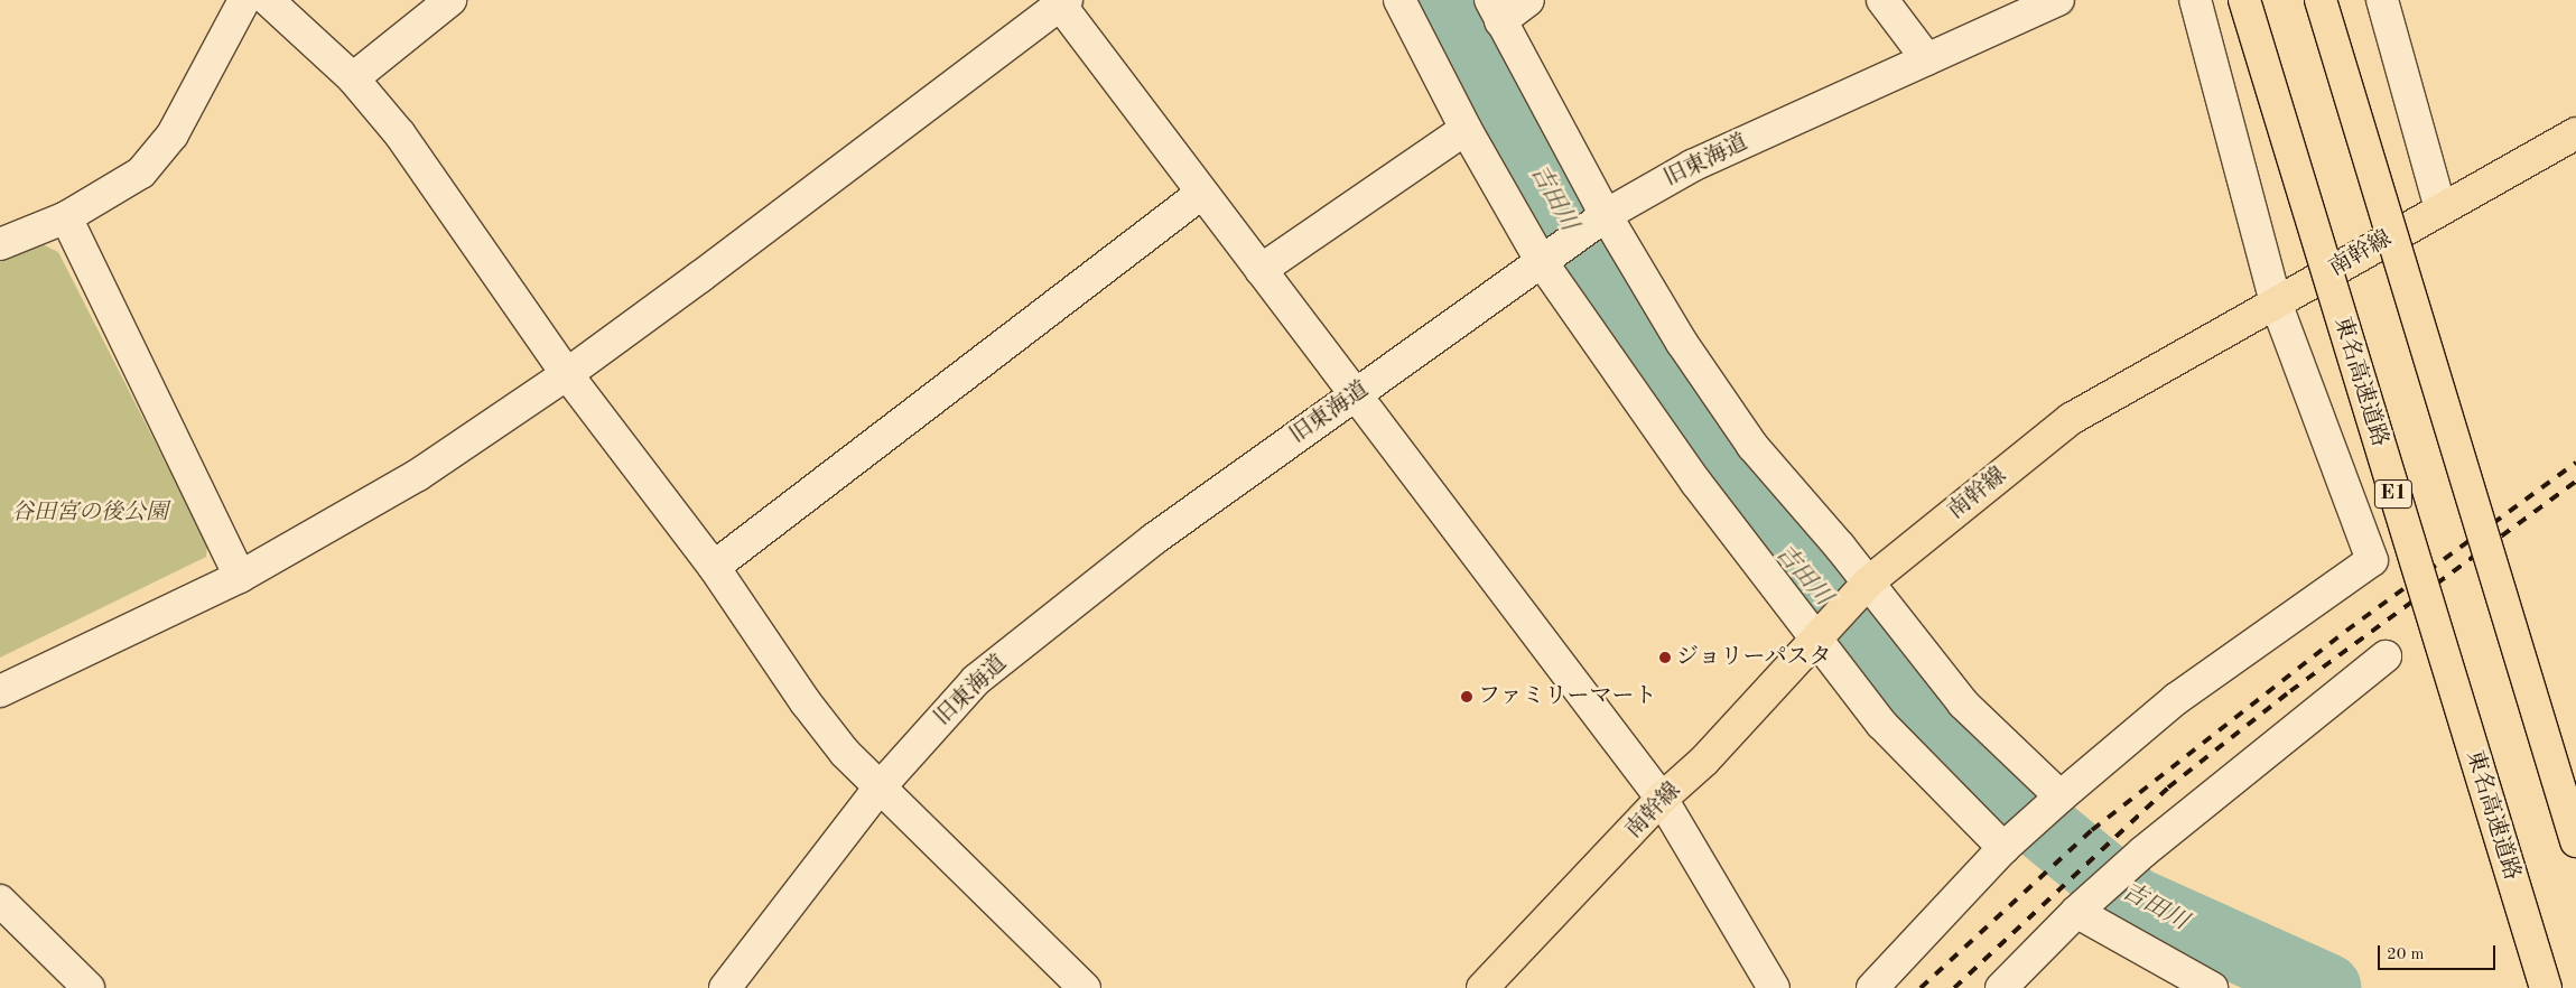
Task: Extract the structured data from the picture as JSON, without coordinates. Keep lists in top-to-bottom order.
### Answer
{
  "streets": {
    "main road": ["南幹線", "東名高速道路", "E1"],
    "street": ["旧東海道"]
  },
  "water": ["吉田川"],
  "parks": ["谷田宮の後公園"],
  "places": ["ジョリーパスタ", "ファミリーマート"],
  "scale_bar": "20 m"
}
